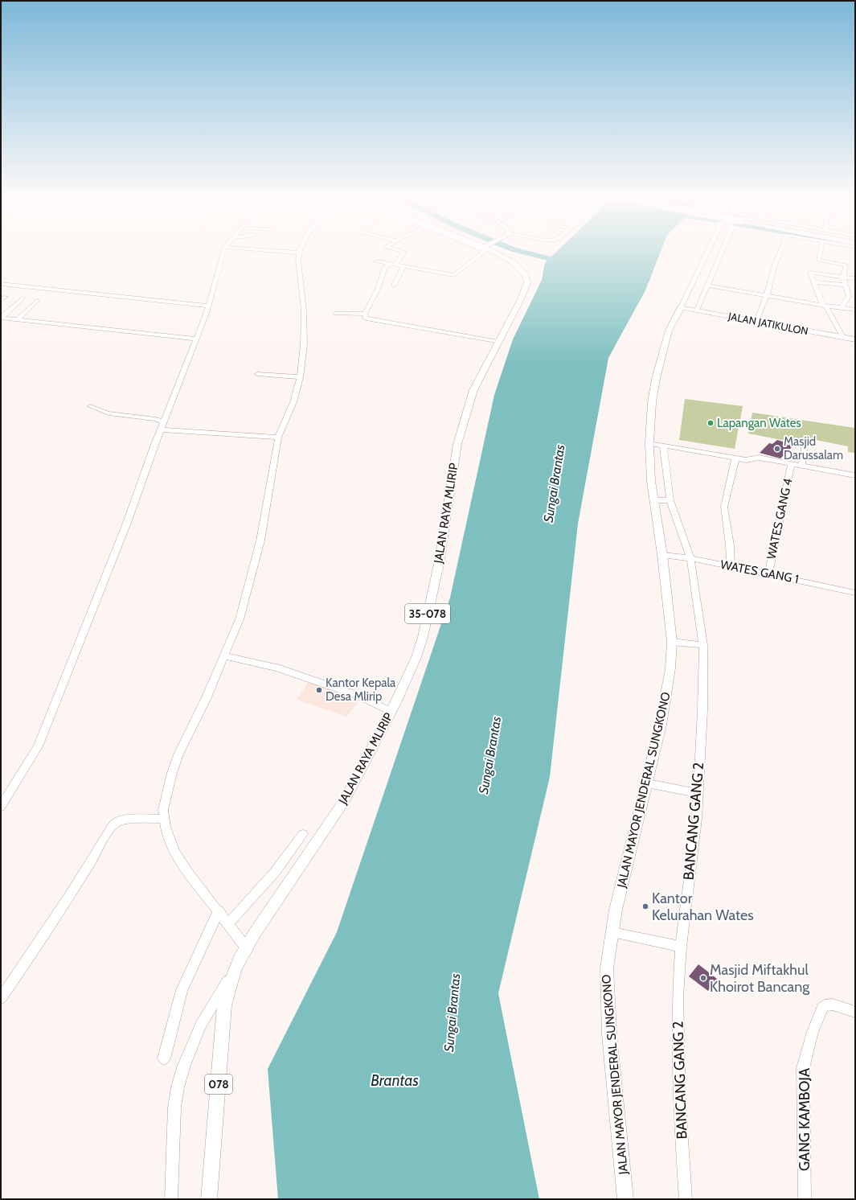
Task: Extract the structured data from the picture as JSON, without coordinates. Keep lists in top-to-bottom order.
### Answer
{
  "streets": {
    "main road": [
      "JALAN JATIKULON",
      "JALAN RAYA MLIRIP",
      "35-078",
      "JALAN MAYOR JENDERAL SUNGKONO",
      "078"
    ],
    "street": [
      "WATES GANG 4",
      "WATES GANG 1",
      "BANCANG GANG 2",
      "GANG KAMBOJA"
    ]
  },
  "crossings": [
    ["JALAN JATIKULON", "JALAN MAYOR JENDERAL SUNGKONO"],
    ["WATES GANG 4", "WATES GANG 1"],
    ["WATES GANG 1", "JALAN MAYOR JENDERAL SUNGKONO"],
    ["WATES GANG 1", "BANCANG GANG 2"]
  ],
  "water": ["Sungai Brantas", "Brantas"],
  "places": [
    "Lapangan Wates",
    "Masjid Darussalam",
    "Kantor Kepala Desa Mlirip",
    "Kantor Kelurahan Wates",
    "Masjid Miftakhul Khoirot Bancang"
  ]
}
